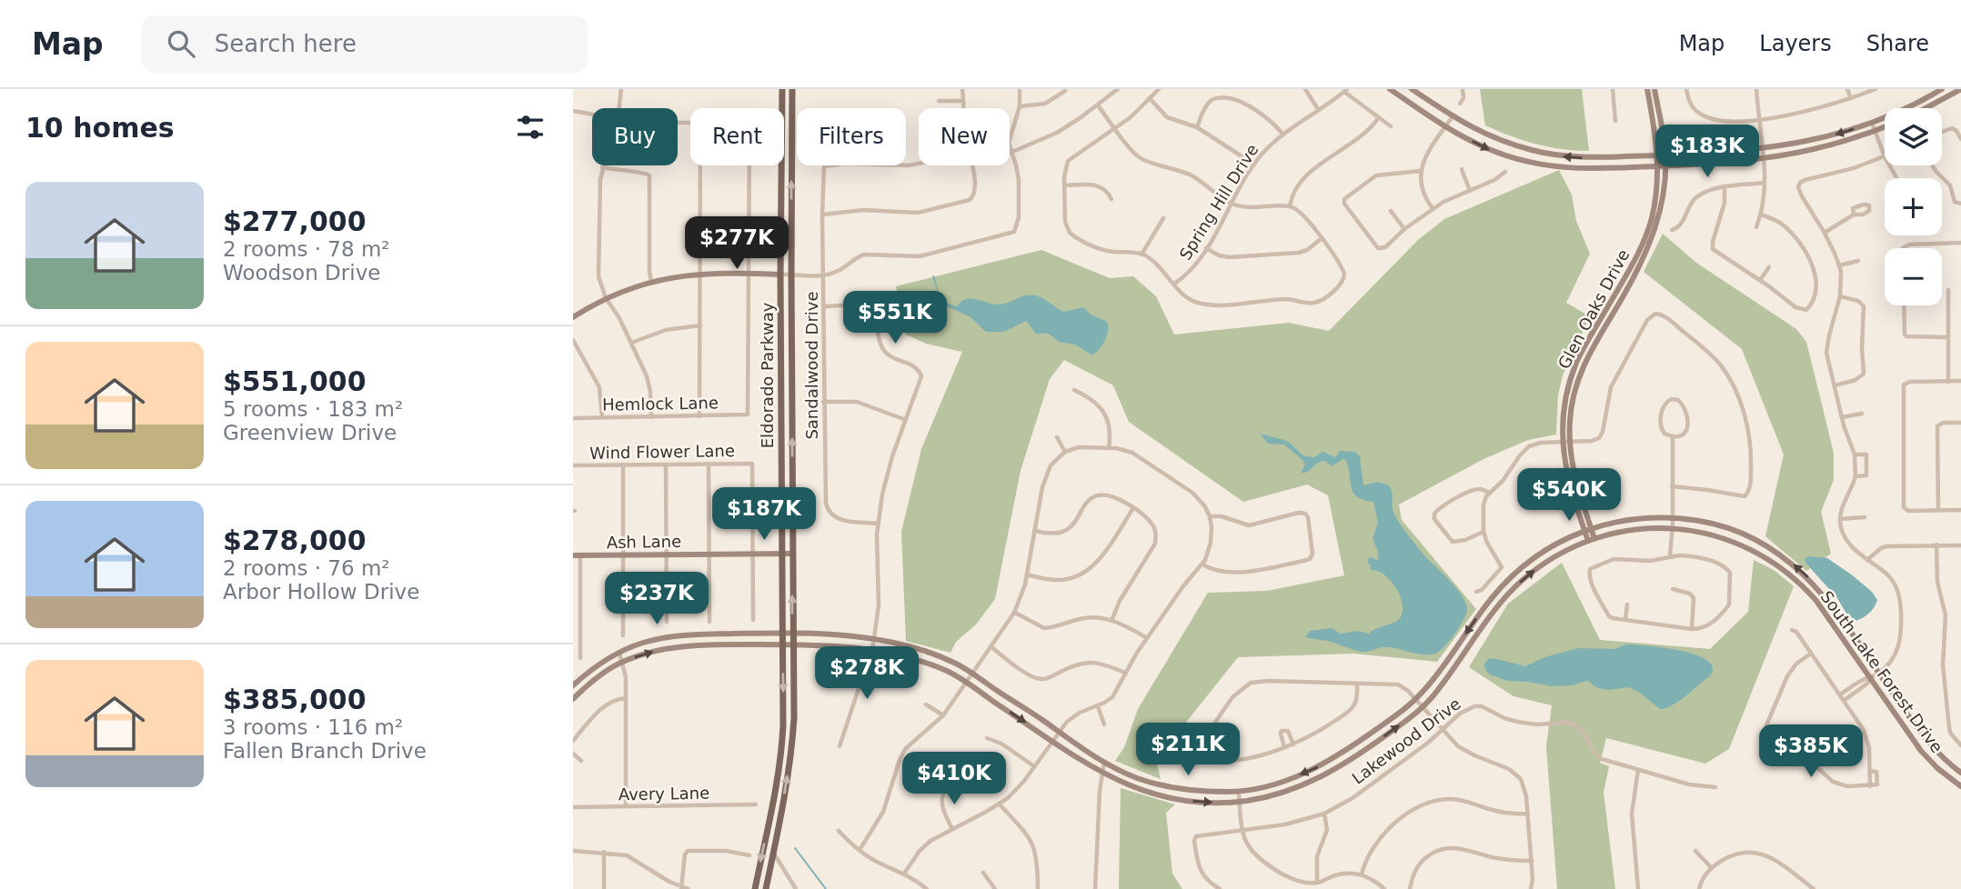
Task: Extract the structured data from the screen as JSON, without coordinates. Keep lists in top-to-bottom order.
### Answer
{
  "streets": {
    "main road": [
      "Glen Oaks Drive",
      "Eldorado Parkway",
      "Ash Lane",
      "South Lake Forest Drive"
    ],
    "street": [
      "Spring Hill Drive",
      "Sandalwood Drive",
      "Hemlock Lane",
      "Wind Flower Lane",
      "Lakewood Drive",
      "Avery Lane"
    ]
  },
  "crossings": [
    ["Glen Oaks Drive", "South Lake Forest Drive"],
    ["Eldorado Parkway", "Ash Lane"],
    ["Eldorado Parkway", "South Lake Forest Drive"],
    ["Wind Flower Lane", "Ash Lane"]
  ],
  "page": {
    "header": "Map",
    "search": "Search here",
    "nav": ["Map", "Layers", "Share"],
    "heading": "10 homes",
    "map_buttons": ["+", "−"],
    "chip": [
      "Buy",
      "Rent",
      "Filters",
      "New"
    ],
    "price": [
      "$183K",
      "$277K",
      "$551K",
      "$540K",
      "$187K",
      "$237K",
      "$278K",
      "$211K",
      "$385K",
      "$410K"
    ],
    "list": [
      {
        "name": "$277,000",
        "note": "2 rooms · 78 m² · Woodson Drive"
      },
      {
        "name": "$551,000",
        "note": "5 rooms · 183 m² · Greenview Drive"
      },
      {
        "name": "$278,000",
        "note": "2 rooms · 76 m² · Arbor Hollow Drive"
      },
      {
        "name": "$385,000",
        "note": "3 rooms · 116 m² · Fallen Branch Drive"
      }
    ]
  }
}
